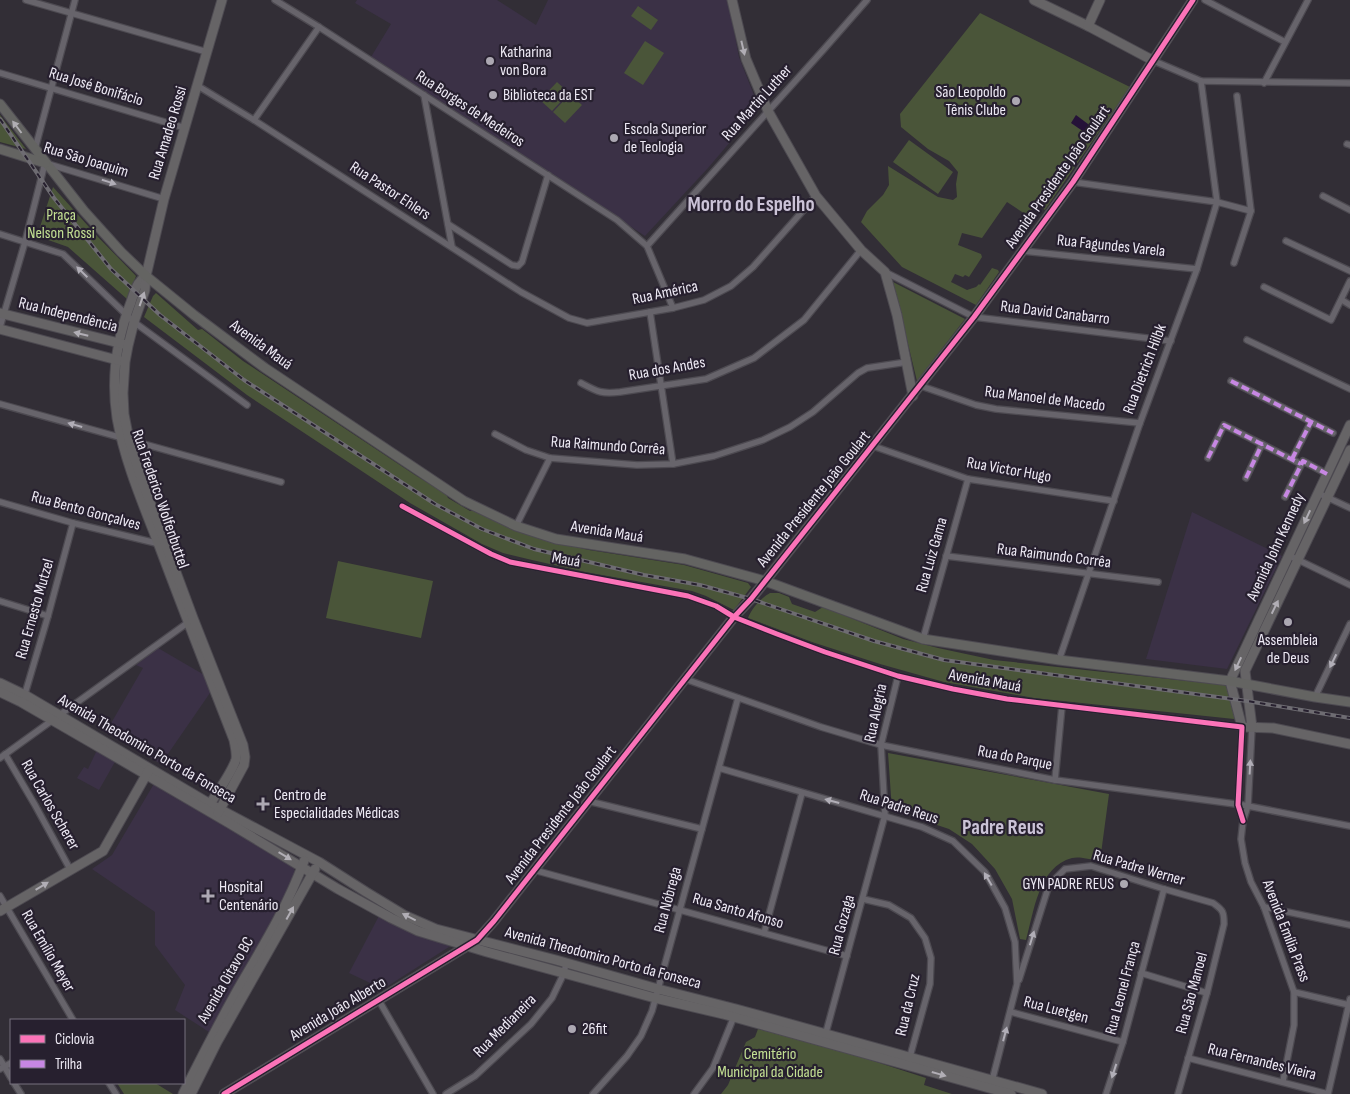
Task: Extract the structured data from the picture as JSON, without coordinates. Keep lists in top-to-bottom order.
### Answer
{
  "streets": {
    "main road": ["Rua São Joaquim", "Avenida Mauá"],
    "street": [
      "Rua José Bonifácio",
      "Rua Martin Luther",
      "Rua Borges de Medeiros",
      "Rua Amadeo Rossi",
      "Avenida Presidente João Goulart",
      "Rua Pastor Ehlers",
      "Rua Fagundes Varela",
      "Rua América",
      "Rua David Canabarro",
      "Rua Independência",
      "Rua dos Andes",
      "Rua Dietrich Hilbk",
      "Rua Manoel de Macedo",
      "Rua Raimundo Corrêa",
      "Rua Victor Hugo",
      "Rua Frederico Wolfenbuttel",
      "Rua Bento Gonçalves",
      "Avenida John Kennedy",
      "Rua Luiz Gama",
      "Mauá",
      "Rua Ernesto Mutzel",
      "Rua Alegria",
      "Avenida Theodomiro Porto da Fonseca",
      "Rua do Parque",
      "Rua Carlos Scherer",
      "Rua Padre Reus",
      "Rua Padre Werner",
      "Rua Nóbrega",
      "Rua Santo Afonso",
      "Rua Gozaga",
      "Avenida Emília Prass",
      "Rua Emílio Meyer",
      "Avenida Oitavo BC",
      "Rua Leonel França",
      "Rua São Manoel",
      "Rua da Cruz",
      "Avenida João Alberto",
      "Rua Luetgen",
      "Rua Medianeira",
      "Rua Fernandes Vieira"
    ]
  },
  "crossings": [
    ["Rua José Bonifácio", "Rua Amadeo Rossi"],
    ["Rua Martin Luther", "Rua Borges de Medeiros"],
    ["Rua Amadeo Rossi", "Rua São Joaquim"],
    ["Rua Amadeo Rossi", "Rua Pastor Ehlers"],
    ["Rua Amadeo Rossi", "Avenida Mauá"],
    ["Rua Amadeo Rossi", "Rua Frederico Wolfenbuttel"],
    ["Rua São Joaquim", "Avenida Mauá"],
    ["Avenida Presidente João Goulart", "Rua Fagundes Varela"],
    ["Avenida Presidente João Goulart", "Rua David Canabarro"],
    ["Avenida Presidente João Goulart", "Avenida Mauá"],
    ["Avenida Presidente João Goulart", "Rua Manoel de Macedo"],
    ["Avenida Presidente João Goulart", "Rua Victor Hugo"],
    ["Avenida Presidente João Goulart", "Mauá"],
    ["Avenida Presidente João Goulart", "Avenida Theodomiro Porto da Fonseca"],
    ["Avenida Presidente João Goulart", "Rua do Parque"],
    ["Avenida Presidente João Goulart", "Rua Santo Afonso"],
    ["Avenida Presidente João Goulart", "Avenida João Alberto"],
    ["Rua Pastor Ehlers", "Rua América"],
    ["Rua Fagundes Varela", "Rua Dietrich Hilbk"],
    ["Rua David Canabarro", "Rua Dietrich Hilbk"],
    ["Rua Independência", "Rua Frederico Wolfenbuttel"],
    ["Avenida Mauá", "Rua Dietrich Hilbk"],
    ["Avenida Mauá", "Rua Frederico Wolfenbuttel"],
    ["Avenida Mauá", "Avenida John Kennedy"],
    ["Avenida Mauá", "Rua Luiz Gama"],
    ["Avenida Mauá", "Mauá"],
    ["Avenida Mauá", "Rua Alegria"],
    ["Avenida Mauá", "Avenida Emília Prass"],
    ["Rua Dietrich Hilbk", "Rua Manoel de Macedo"],
    ["Rua Dietrich Hilbk", "Rua Raimundo Corrêa"],
    ["Rua Dietrich Hilbk", "Rua Victor Hugo"],
    ["Rua Raimundo Corrêa", "Rua Luiz Gama"],
    ["Rua Victor Hugo", "Rua Luiz Gama"],
    ["Rua Frederico Wolfenbuttel", "Rua Bento Gonçalves"],
    ["Rua Frederico Wolfenbuttel", "Avenida Theodomiro Porto da Fonseca"],
    ["Rua Bento Gonçalves", "Rua Ernesto Mutzel"],
    ["Avenida John Kennedy", "Avenida Emília Prass"],
    ["Rua Ernesto Mutzel", "Avenida Theodomiro Porto da Fonseca"],
    ["Rua Alegria", "Rua do Parque"],
    ["Rua Alegria", "Rua Padre Reus"],
    ["Rua Alegria", "Rua Gozaga"],
    ["Avenida Theodomiro Porto da Fonseca", "Rua Padre Reus"],
    ["Avenida Theodomiro Porto da Fonseca", "Rua Nóbrega"],
    ["Avenida Theodomiro Porto da Fonseca", "Rua Gozaga"],
    ["Avenida Theodomiro Porto da Fonseca", "Avenida Oitavo BC"],
    ["Avenida Theodomiro Porto da Fonseca", "Rua da Cruz"],
    ["Avenida Theodomiro Porto da Fonseca", "Avenida João Alberto"],
    ["Avenida Theodomiro Porto da Fonseca", "Rua Medianeira"],
    ["Rua do Parque", "Rua Nóbrega"],
    ["Rua do Parque", "Avenida Emília Prass"],
    ["Rua Padre Reus", "Rua Padre Werner"],
    ["Rua Padre Reus", "Rua Nóbrega"],
    ["Rua Padre Reus", "Rua Gozaga"],
    ["Rua Padre Reus", "Rua Luetgen"],
    ["Rua Padre Werner", "Rua Leonel França"],
    ["Rua Padre Werner", "Rua São Manoel"],
    ["Rua Nóbrega", "Rua Santo Afonso"],
    ["Rua Santo Afonso", "Rua Gozaga"],
    ["Rua Gozaga", "Rua da Cruz"],
    ["Avenida Emília Prass", "Rua Fernandes Vieira"],
    ["Rua Leonel França", "Rua Luetgen"],
    ["Rua São Manoel", "Rua Fernandes Vieira"]
  ],
  "one_way": ["Rua São Joaquim", "Rua Padre Reus"],
  "districts": ["Morro do Espelho", "Padre Reus"],
  "parks": ["Praça Nelson Rossi", "Cemitério Municipal da Cidade"],
  "places": {
    "other": [
      "Katharina von Bora",
      "Biblioteca da EST",
      "São Leopoldo Tênis Clube",
      "Escola Superior de Teologia",
      "Assembleia de Deus",
      "GYN PADRE REUS",
      "26fit"
    ],
    "health": ["Centro de Especialidades Médicas", "Hospital Centenário"]
  },
  "legend": ["Ciclovia", "Trilha"]
}
